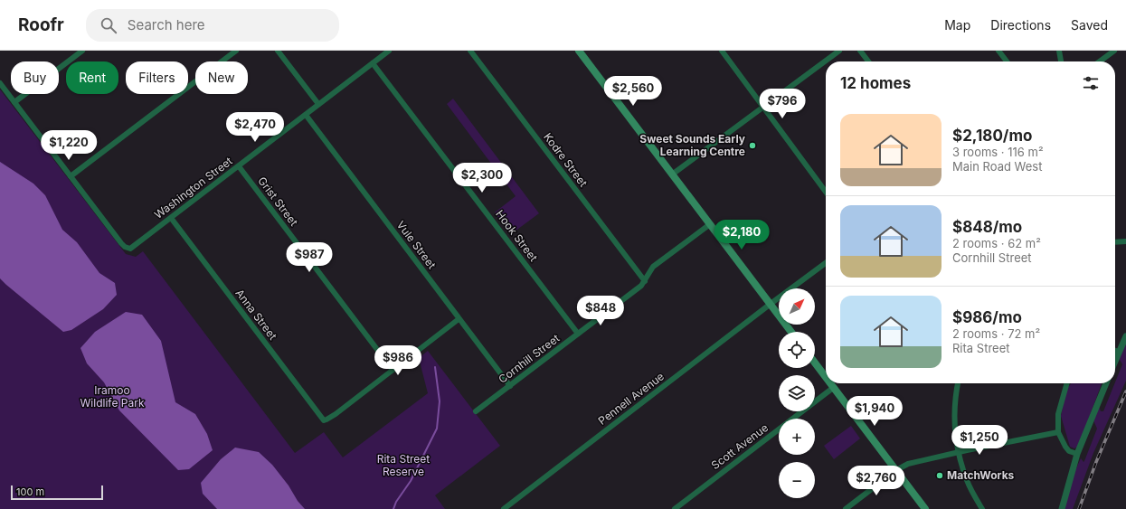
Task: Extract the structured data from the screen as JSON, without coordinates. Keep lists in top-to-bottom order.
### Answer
{
  "streets": {
    "street": [
      "Kodre Street",
      "Washington Street",
      "Grist Street",
      "Hook Street",
      "Vule Street",
      "Anna Street",
      "Cornhill Street",
      "Pennell Avenue",
      "Scott Avenue"
    ]
  },
  "crossings": [
    ["Kodre Street", "Cornhill Street"],
    ["Washington Street", "Grist Street"],
    ["Washington Street", "Hook Street"],
    ["Washington Street", "Vule Street"],
    ["Washington Street", "Anna Street"],
    ["Grist Street", "Anna Street"],
    ["Hook Street", "Cornhill Street"],
    ["Vule Street", "Cornhill Street"]
  ],
  "parks": ["Iramoo Wildlife Park", "Rita Street Reserve"],
  "places": ["Sweet Sounds Early Learning Centre", "MatchWorks"],
  "scale_bar": "100 m",
  "north": "top right",
  "page": {
    "header": "Roofr",
    "search": "Search here",
    "nav": ["Map", "Directions", "Saved"],
    "chip": [
      "Buy",
      "Rent",
      "Filters",
      "New"
    ],
    "heading": "12 homes",
    "price": [
      "$2,560",
      "$796",
      "$2,470",
      "$1,220",
      "$2,300",
      "$2,180",
      "$987",
      "$848",
      "$986",
      "$1,940",
      "$1,250",
      "$2,760"
    ],
    "list": [
      {
        "name": "$2,180/mo",
        "note": "3 rooms · 116 m² · Main Road West"
      },
      {
        "name": "$848/mo",
        "note": "2 rooms · 62 m² · Cornhill Street"
      },
      {
        "name": "$986/mo",
        "note": "2 rooms · 72 m² · Rita Street"
      }
    ],
    "map_buttons": ["+", "−"],
    "scale": "100 m"
  }
}
